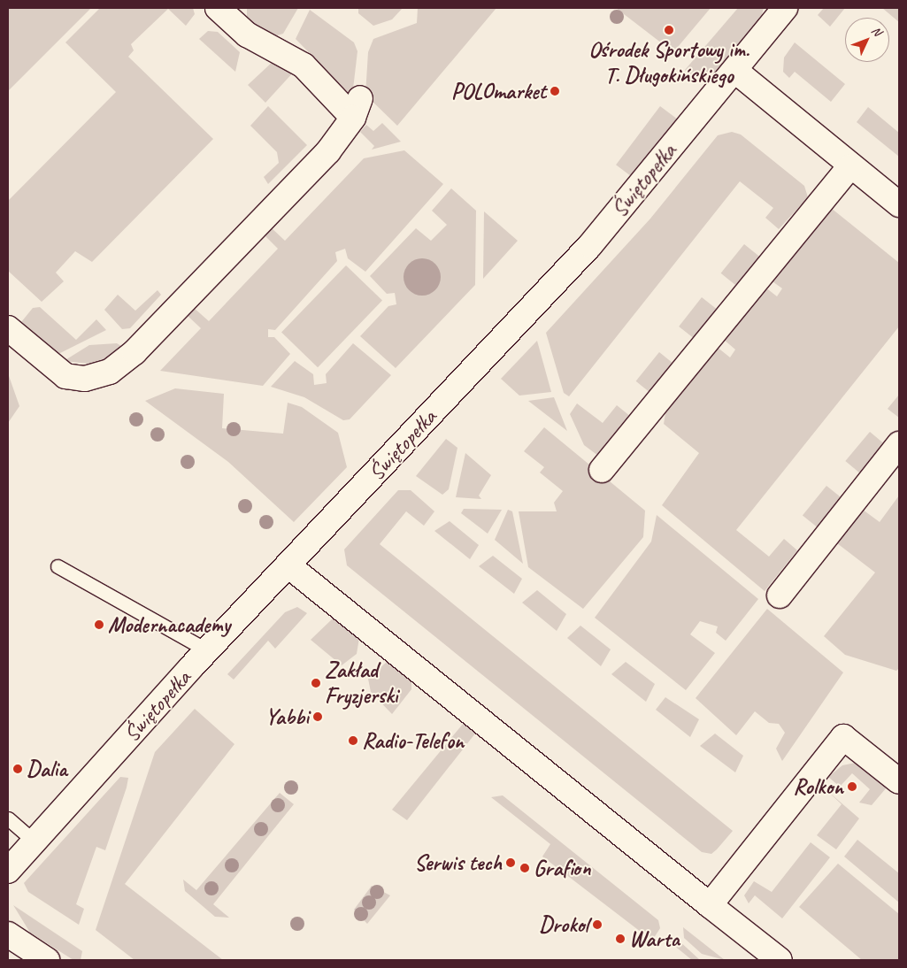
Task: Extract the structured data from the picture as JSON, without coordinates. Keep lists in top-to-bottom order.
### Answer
{
  "streets": {
    "street": ["Świętopełka"]
  },
  "places": [
    "Ośrodek Sportowy im. T. Długokińskiego",
    "POLOmarket",
    "Modernacademy",
    "Zakład Fryzjerski",
    "Yabbi",
    "Radio-Telefon",
    "Dalia",
    "Rolkon",
    "Serwis tech",
    "Grafion",
    "Drokol",
    "Warta"
  ],
  "north": "top right"
}
